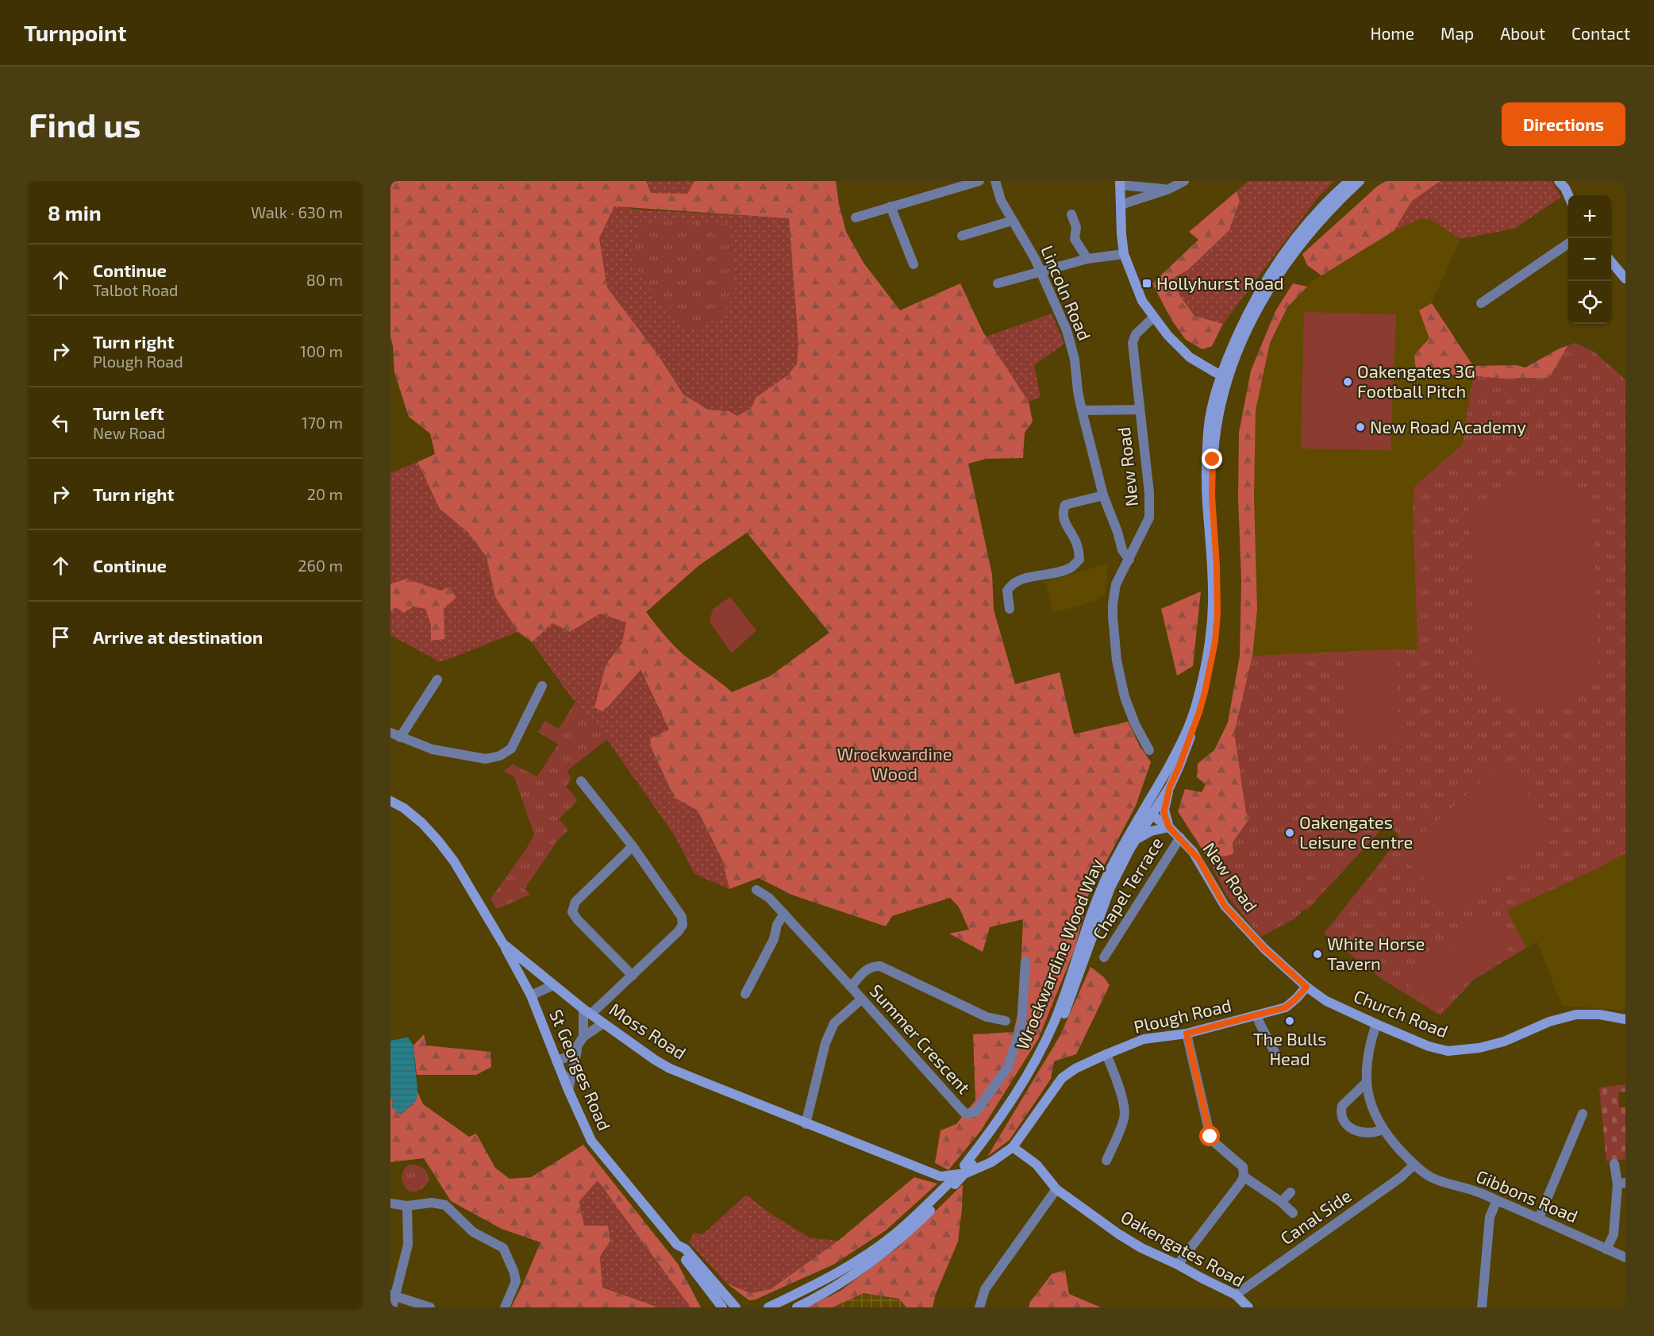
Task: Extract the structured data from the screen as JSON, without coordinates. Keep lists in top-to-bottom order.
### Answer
{
  "streets": {
    "street": [
      "Lincoln Road",
      "New Road",
      "Chapel Terrace",
      "Wrockwardine Wood Way",
      "Church Road",
      "Plough Road",
      "Moss Road",
      "Summer Crescent",
      "St Georges Road",
      "Gibbons Road",
      "Canal Side",
      "Oakengates Road"
    ]
  },
  "crossings": [
    ["Lincoln Road", "New Road"],
    ["New Road", "Chapel Terrace"],
    ["New Road", "Wrockwardine Wood Way"],
    ["New Road", "Church Road"],
    ["New Road", "Plough Road"],
    ["Church Road", "Plough Road"],
    ["Church Road", "Gibbons Road"],
    ["Plough Road", "Moss Road"],
    ["Plough Road", "Oakengates Road"],
    ["Moss Road", "St Georges Road"],
    ["Moss Road", "Oakengates Road"],
    ["Gibbons Road", "Canal Side"],
    ["Canal Side", "Oakengates Road"]
  ],
  "parks": ["Wrockwardine Wood"],
  "places": {
    "transit": ["Hollyhurst Road"],
    "other": [
      "Oakengates 3G Football Pitch",
      "New Road Academy",
      "Oakengates Leisure Centre",
      "White Horse Tavern",
      "The Bulls Head"
    ]
  },
  "page": {
    "header": "Turnpoint",
    "nav": [
      "Home",
      "Map",
      "About",
      "Contact"
    ],
    "buttons": "Directions",
    "title": "Find us",
    "heading": ["8 min", "Walk · 630 m"],
    "map_buttons": ["+", "−"],
    "list": [
      ["Continue", "Talbot Road", "80 m"],
      ["Turn right", "Plough Road", "100 m"],
      ["Turn left", "New Road", "170 m"],
      ["Turn right", "20 m"],
      ["Continue", "260 m"],
      "Arrive at destination"
    ]
  }
}
